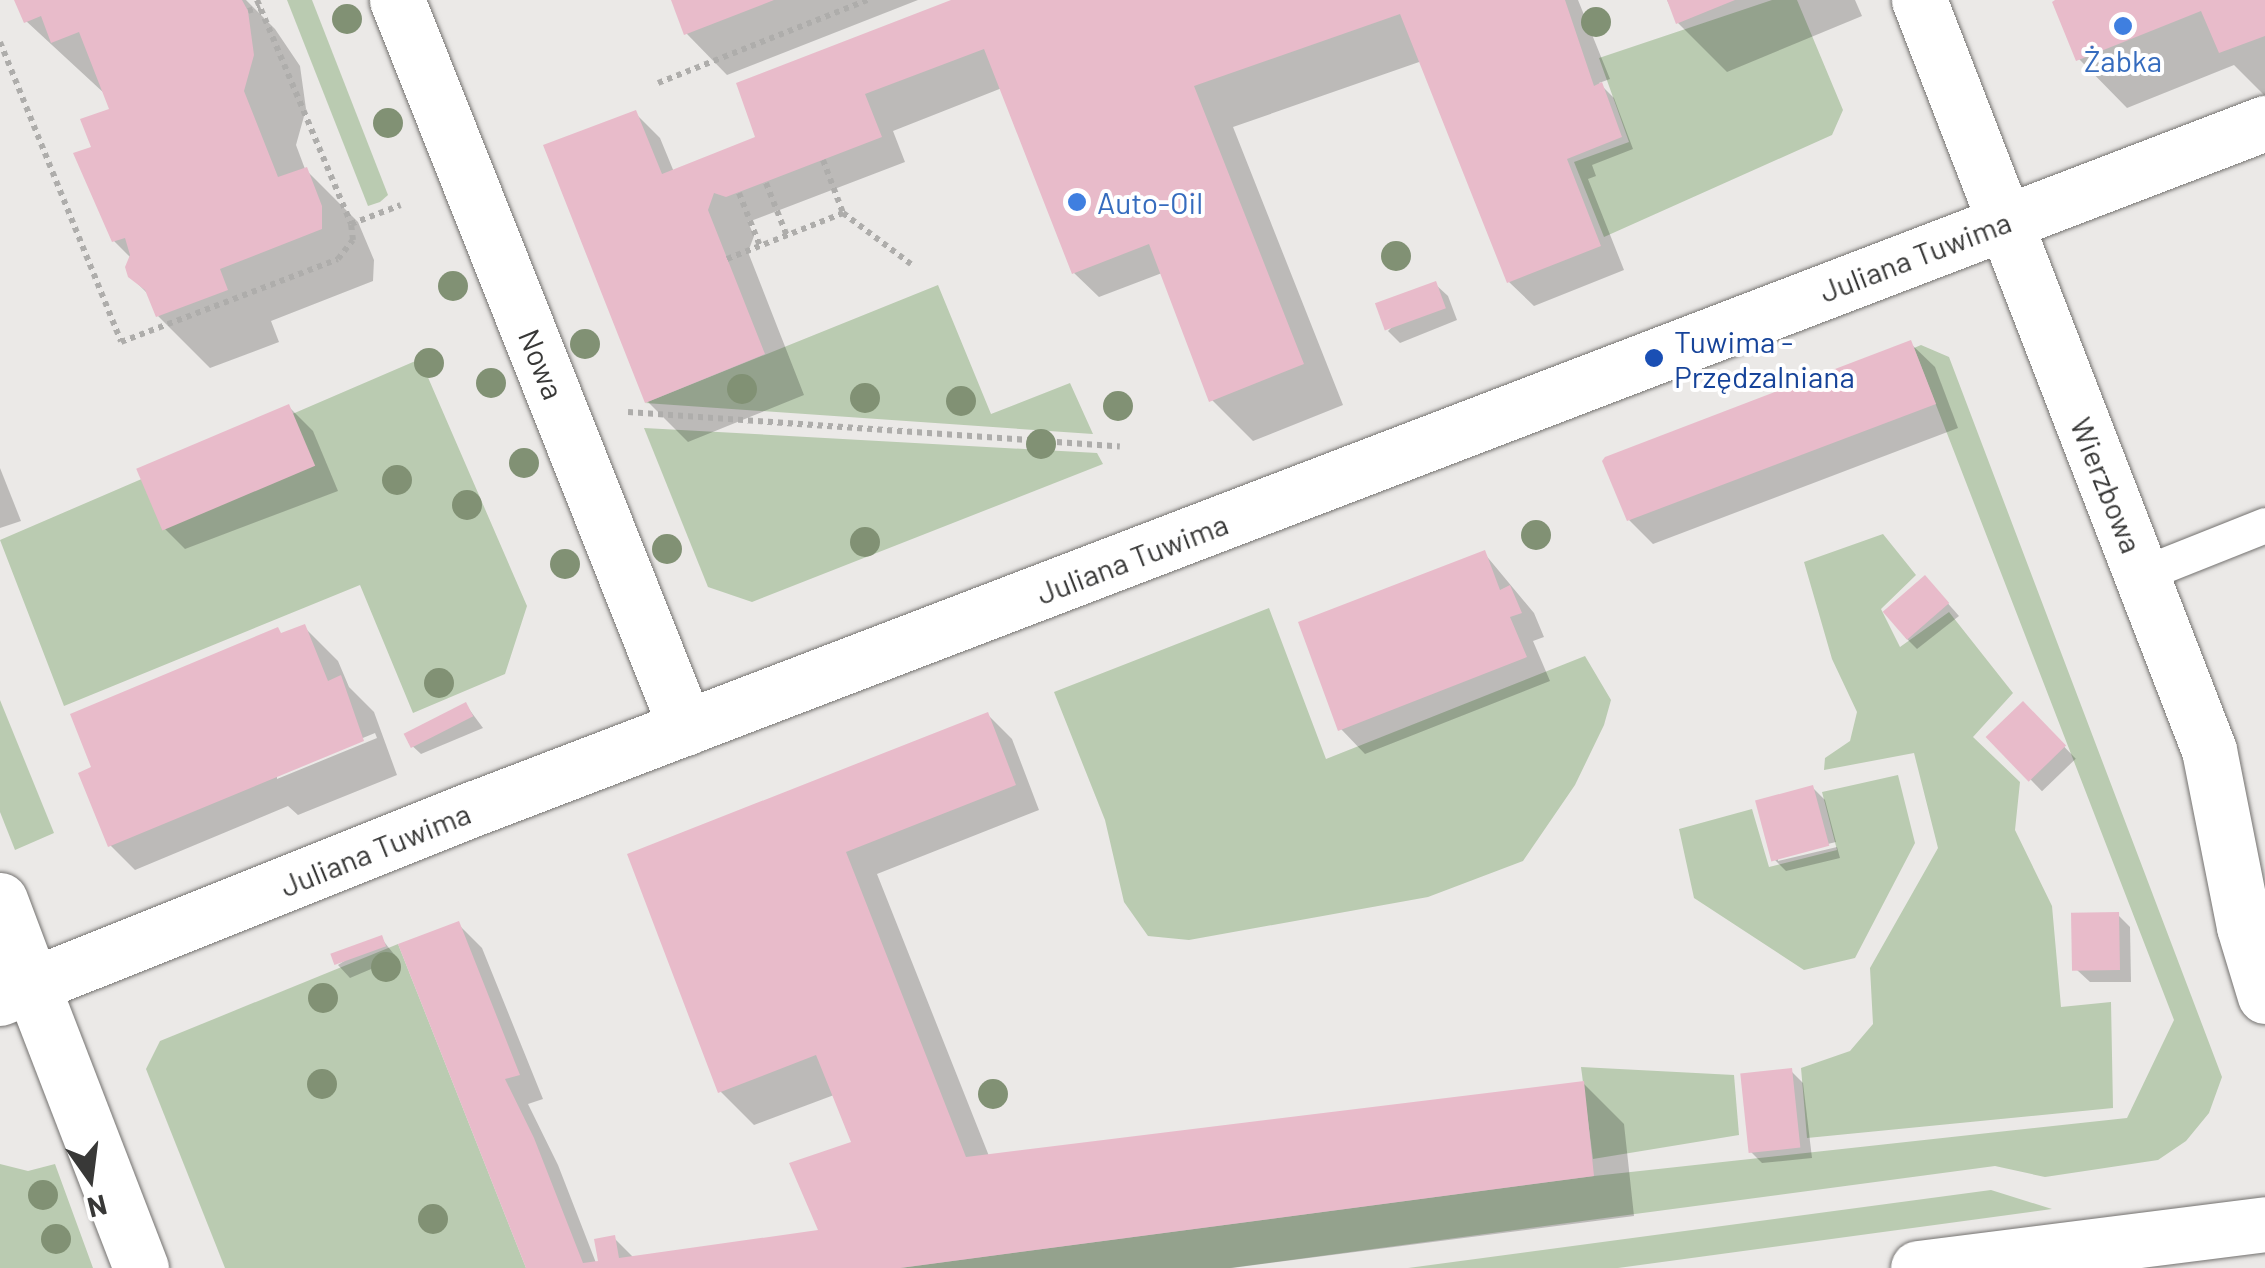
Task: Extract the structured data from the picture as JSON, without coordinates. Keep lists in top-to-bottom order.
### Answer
{
  "streets": {
    "street": ["Juliana Tuwima", "Nowa", "Wierzbowa"]
  },
  "crossings": [
    ["Juliana Tuwima", "Nowa"],
    ["Juliana Tuwima", "Wierzbowa"]
  ],
  "places": ["Żabka", "Auto-Oil", "Tuwima - Przędzalniana"],
  "north": "bottom"
}
